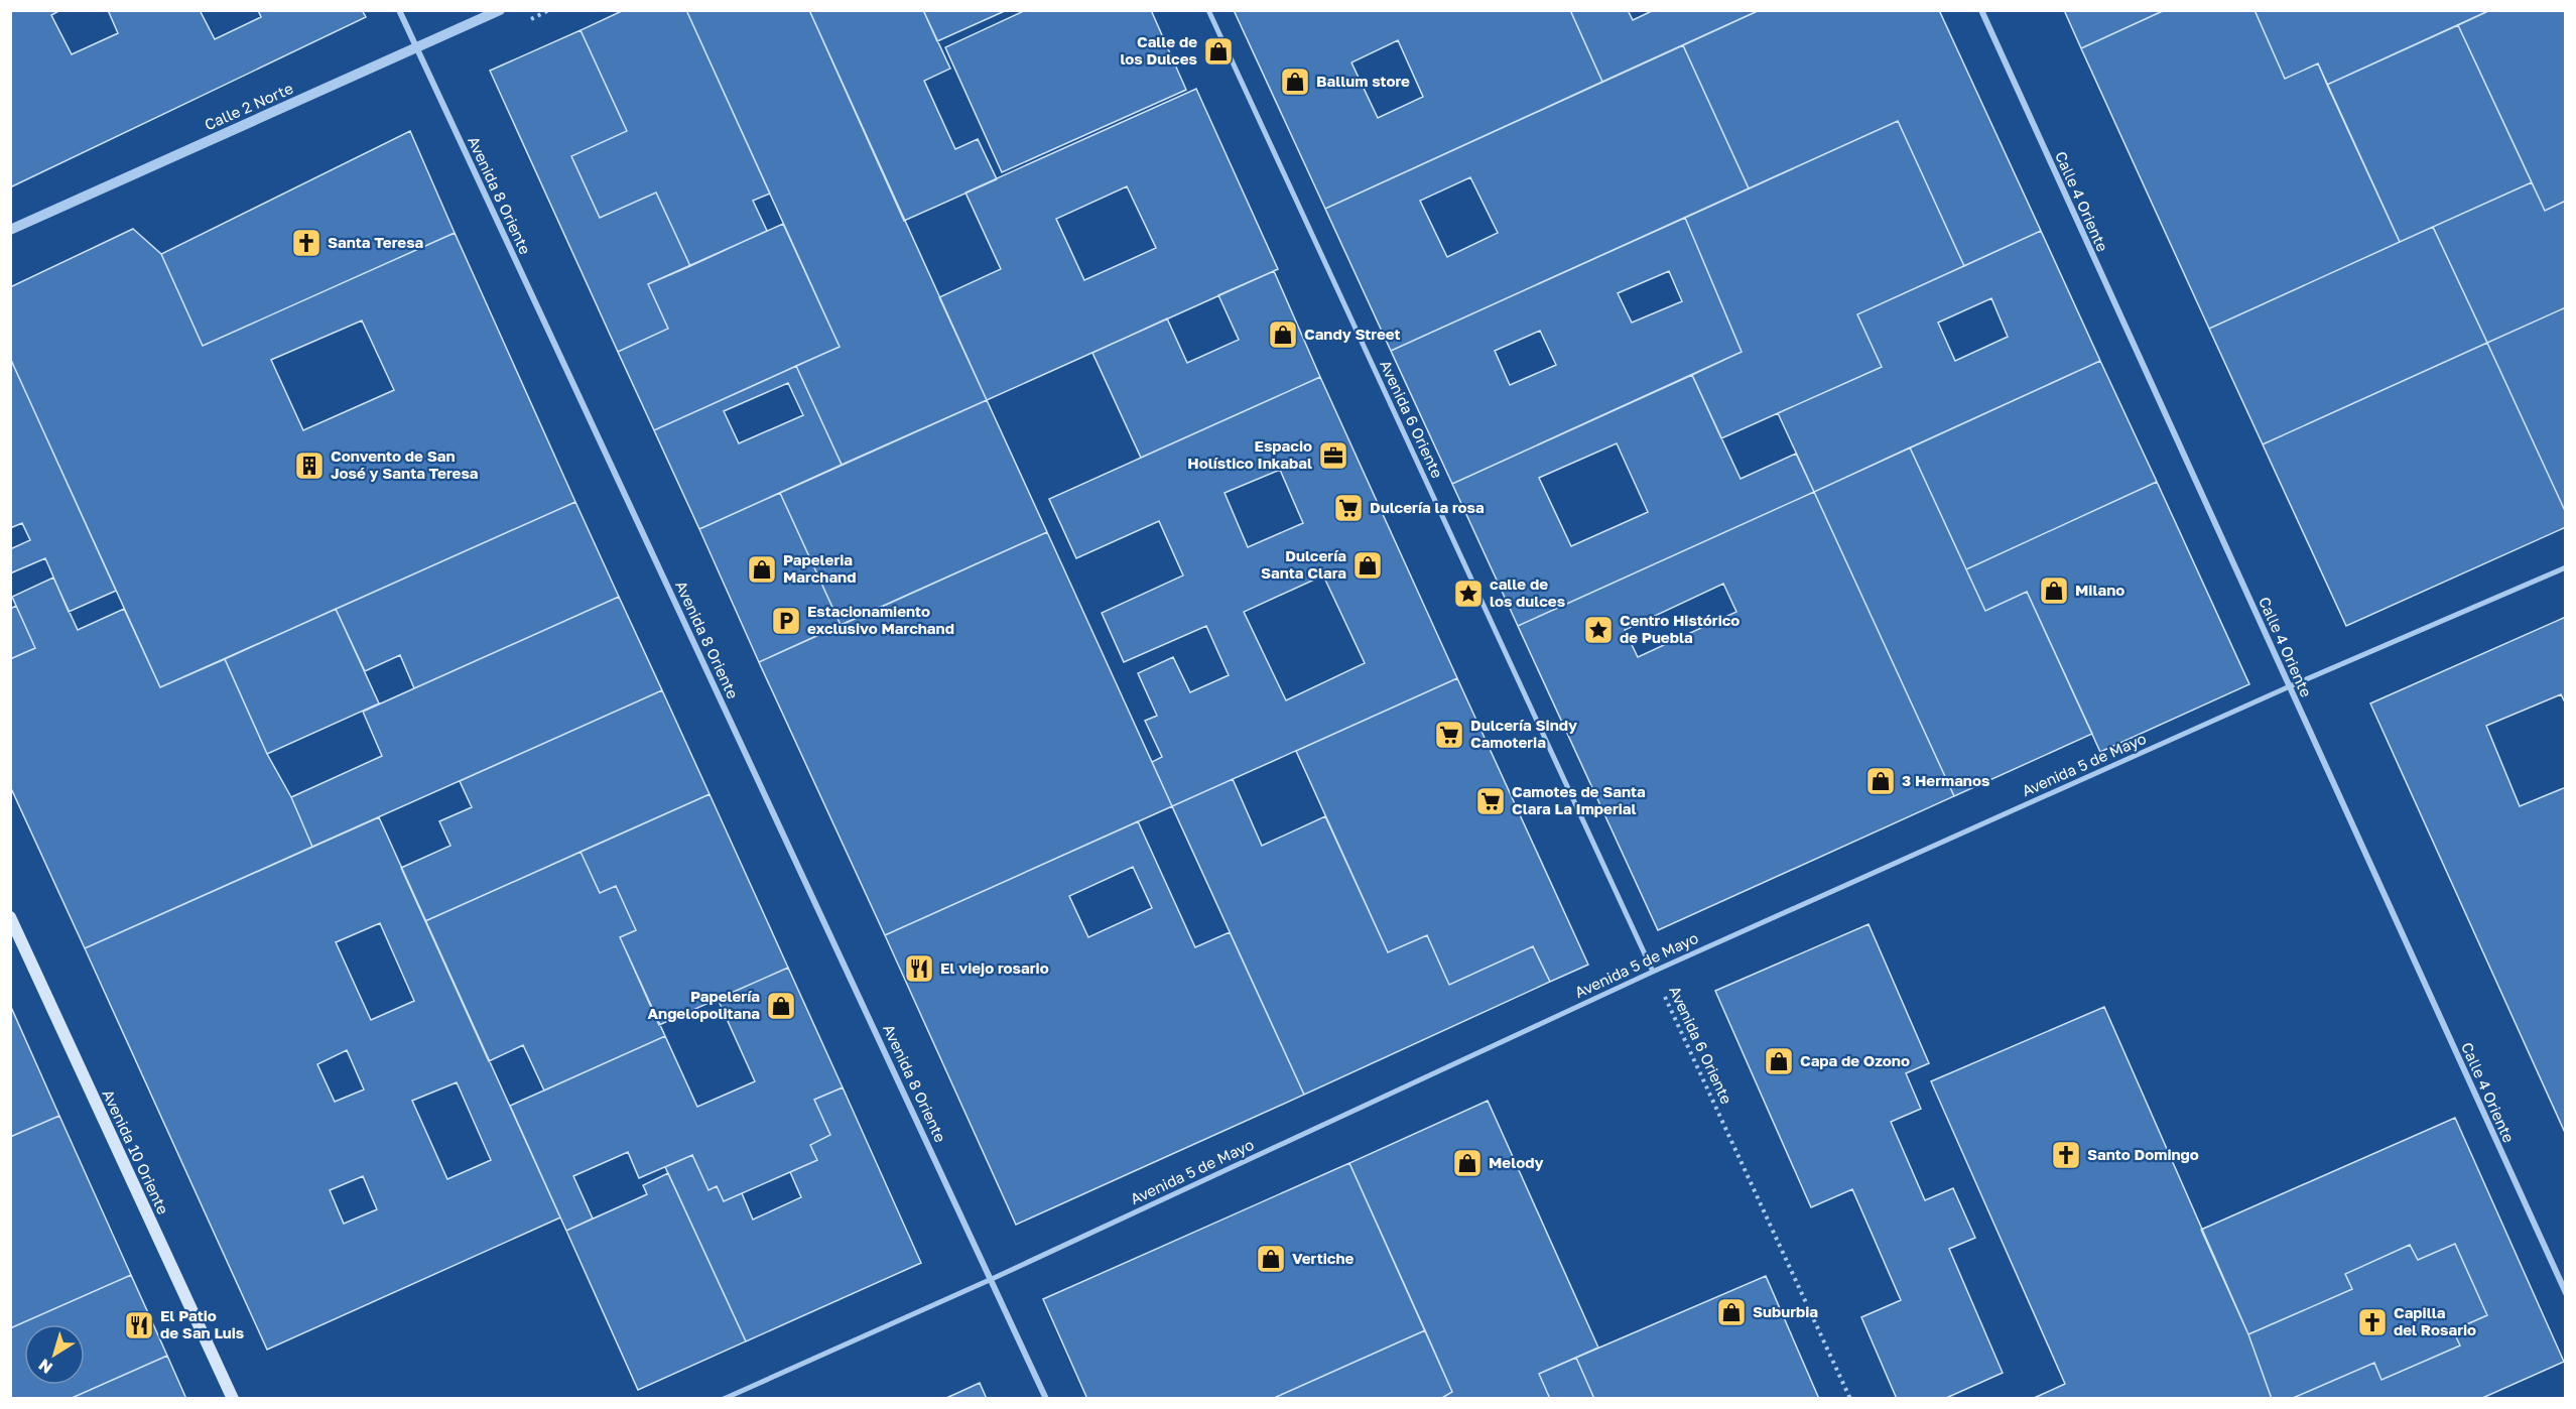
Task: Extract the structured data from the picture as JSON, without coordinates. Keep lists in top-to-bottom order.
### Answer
{
  "streets": {
    "main road": ["Avenida 10 Oriente"],
    "street": [
      "Calle 2 Norte",
      "Avenida 8 Oriente",
      "Calle 4 Oriente",
      "Avenida 6 Oriente",
      "Avenida 5 de Mayo"
    ]
  },
  "crossings": [
    ["Calle 2 Norte", "Avenida 8 Oriente"],
    ["Avenida 8 Oriente", "Avenida 5 de Mayo"],
    ["Calle 4 Oriente", "Avenida 5 de Mayo"],
    ["Avenida 6 Oriente", "Avenida 5 de Mayo"]
  ],
  "places": {
    "shop": [
      "Calle de los Dulces",
      "Ballum store",
      "Candy Street",
      "Dulcería Santa Clara",
      "Papeleria Marchand",
      "Milano",
      "3 Hermanos",
      "Papelería Angelopolitana",
      "Capa de Ozono",
      "Melody",
      "Vertiche",
      "Suburbia"
    ],
    "church": ["Santa Teresa", "Santo Domingo", "Capilla del Rosario"],
    "office": ["Espacio Holístico Inkabal"],
    "building": ["Convento de San José y Santa Teresa"],
    "supermarket": ["Dulcería la rosa", "Dulcería Sindy Camoteria", "Camotes de Santa Clara La Imperial"],
    "place": ["calle de los dulces", "Centro Histórico de Puebla"],
    "parking": ["Estacionamiento exclusivo Marchand"],
    "restaurant": ["El viejo rosario", "El Patio de San Luis"]
  },
  "north": "bottom left"
}
